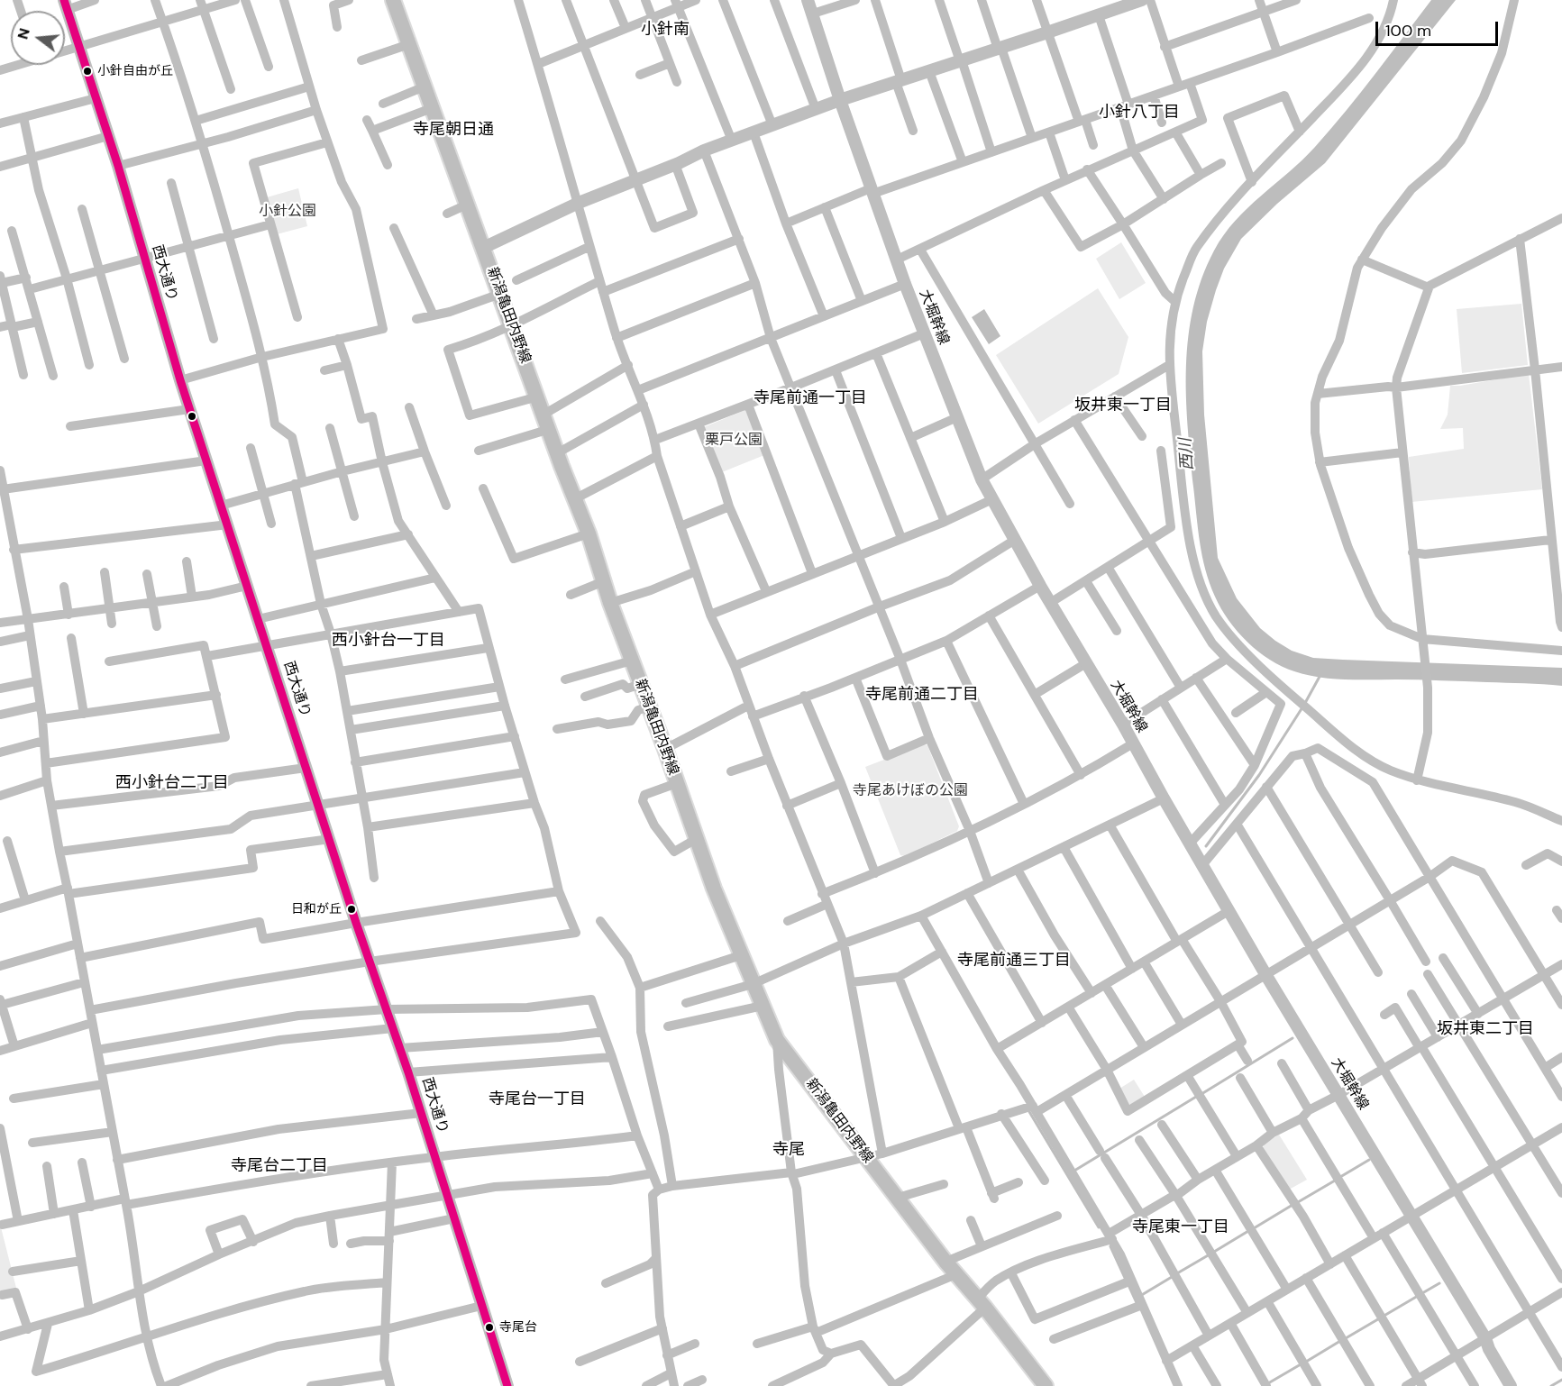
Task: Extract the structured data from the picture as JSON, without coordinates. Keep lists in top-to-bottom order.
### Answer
{
  "streets": {
    "main road": ["新潟亀田内野線"],
    "street": ["西大通り", "大堀幹線"]
  },
  "districts": [
    "小針南",
    "小針八丁目",
    "寺尾朝日通",
    "寺尾前通一丁目",
    "坂井東一丁目",
    "西小針台一丁目",
    "寺尾前通二丁目",
    "西小針台二丁目",
    "寺尾前通三丁目",
    "坂井東二丁目",
    "寺尾台一丁目",
    "寺尾",
    "寺尾台二丁目",
    "寺尾東一丁目"
  ],
  "water": ["西川"],
  "parks": ["小針公園", "栗戸公園", "寺尾あけぼの公園"],
  "places": ["小針自由が丘", "日和が丘", "寺尾台"],
  "scale_bar": "100 m",
  "north": "left"
}
